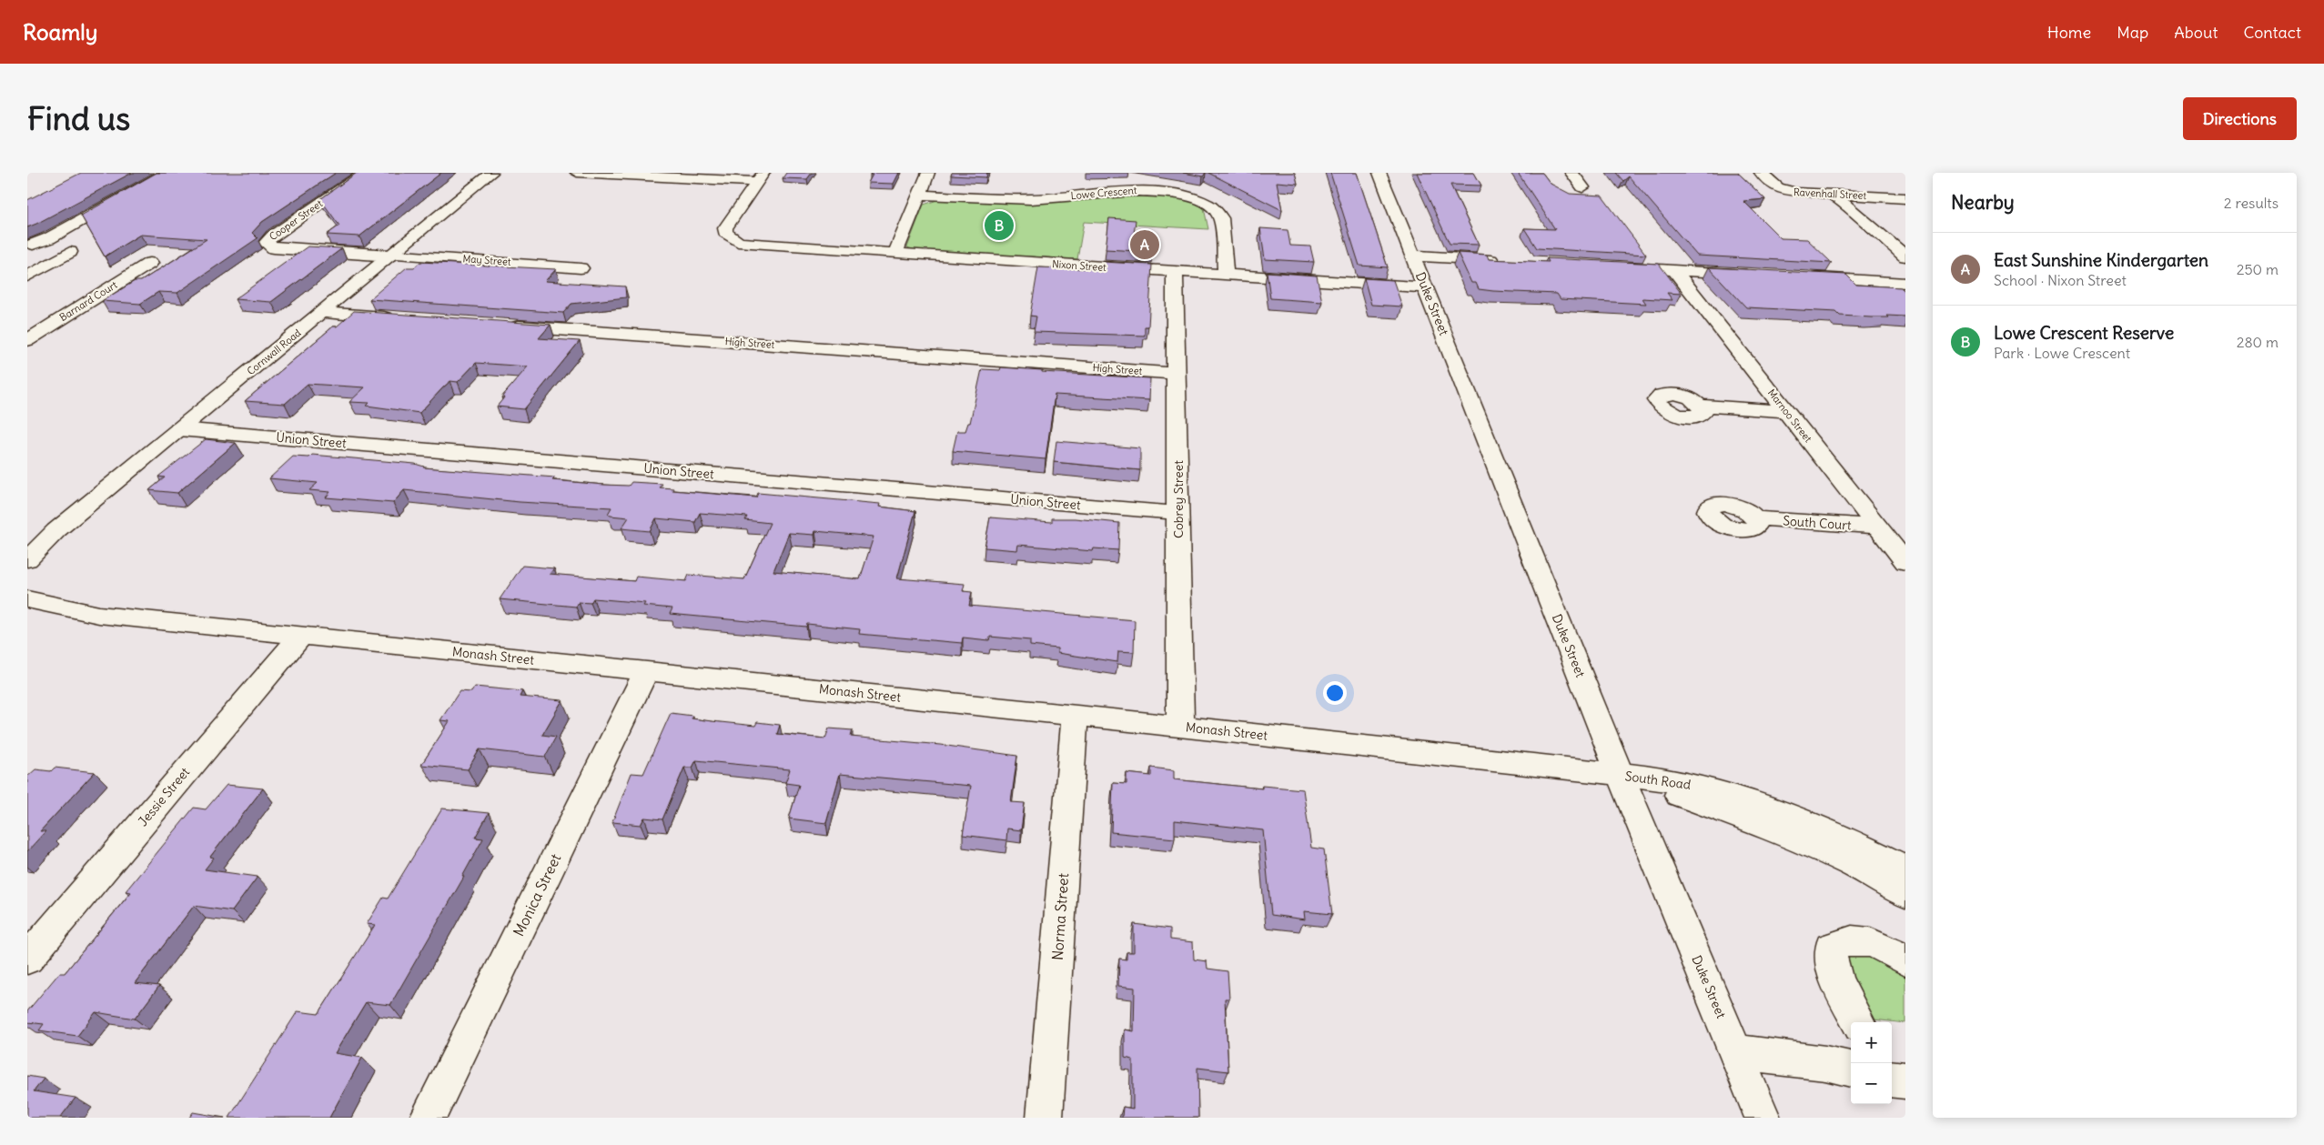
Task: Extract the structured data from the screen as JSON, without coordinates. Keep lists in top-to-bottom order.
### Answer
{
  "streets": {
    "street": [
      "Lowe Crescent",
      "Ravenhall Street",
      "Cooper Street",
      "May Street",
      "Nixon Street",
      "Barnard Court",
      "Duke Street",
      "High Street",
      "Cornwall Road",
      "Marnoo Street",
      "Union Street",
      "Cobrey Street",
      "South Court",
      "Monash Street",
      "South Road",
      "Jessie Street",
      "Monica Street",
      "Norma Street"
    ]
  },
  "crossings": [
    ["Lowe Crescent", "Nixon Street"],
    ["Cooper Street", "May Street"],
    ["Cooper Street", "Cornwall Road"],
    ["May Street", "Cornwall Road"],
    ["Nixon Street", "Duke Street"],
    ["Nixon Street", "Cobrey Street"],
    ["Duke Street", "Monash Street"],
    ["Duke Street", "South Road"],
    ["High Street", "Cobrey Street"],
    ["Cornwall Road", "Union Street"],
    ["Marnoo Street", "South Court"],
    ["Union Street", "Cobrey Street"],
    ["Cobrey Street", "Monash Street"],
    ["Monash Street", "South Road"],
    ["Monash Street", "Jessie Street"],
    ["Monash Street", "Monica Street"],
    ["Monash Street", "Norma Street"]
  ],
  "page": {
    "header": "Roamly",
    "nav": [
      "Home",
      "Map",
      "About",
      "Contact"
    ],
    "buttons": "Directions",
    "title": "Find us",
    "heading": ["Nearby", "2 results"],
    "pins": ["B", "A"],
    "list": [
      {
        "mark": "A",
        "name": "East Sunshine Kindergarten",
        "note": "School · Nixon Street",
        "value": "250 m"
      },
      {
        "mark": "B",
        "name": "Lowe Crescent Reserve",
        "note": "Park · Lowe Crescent",
        "value": "280 m"
      }
    ],
    "map_buttons": ["+", "−"]
  }
}
